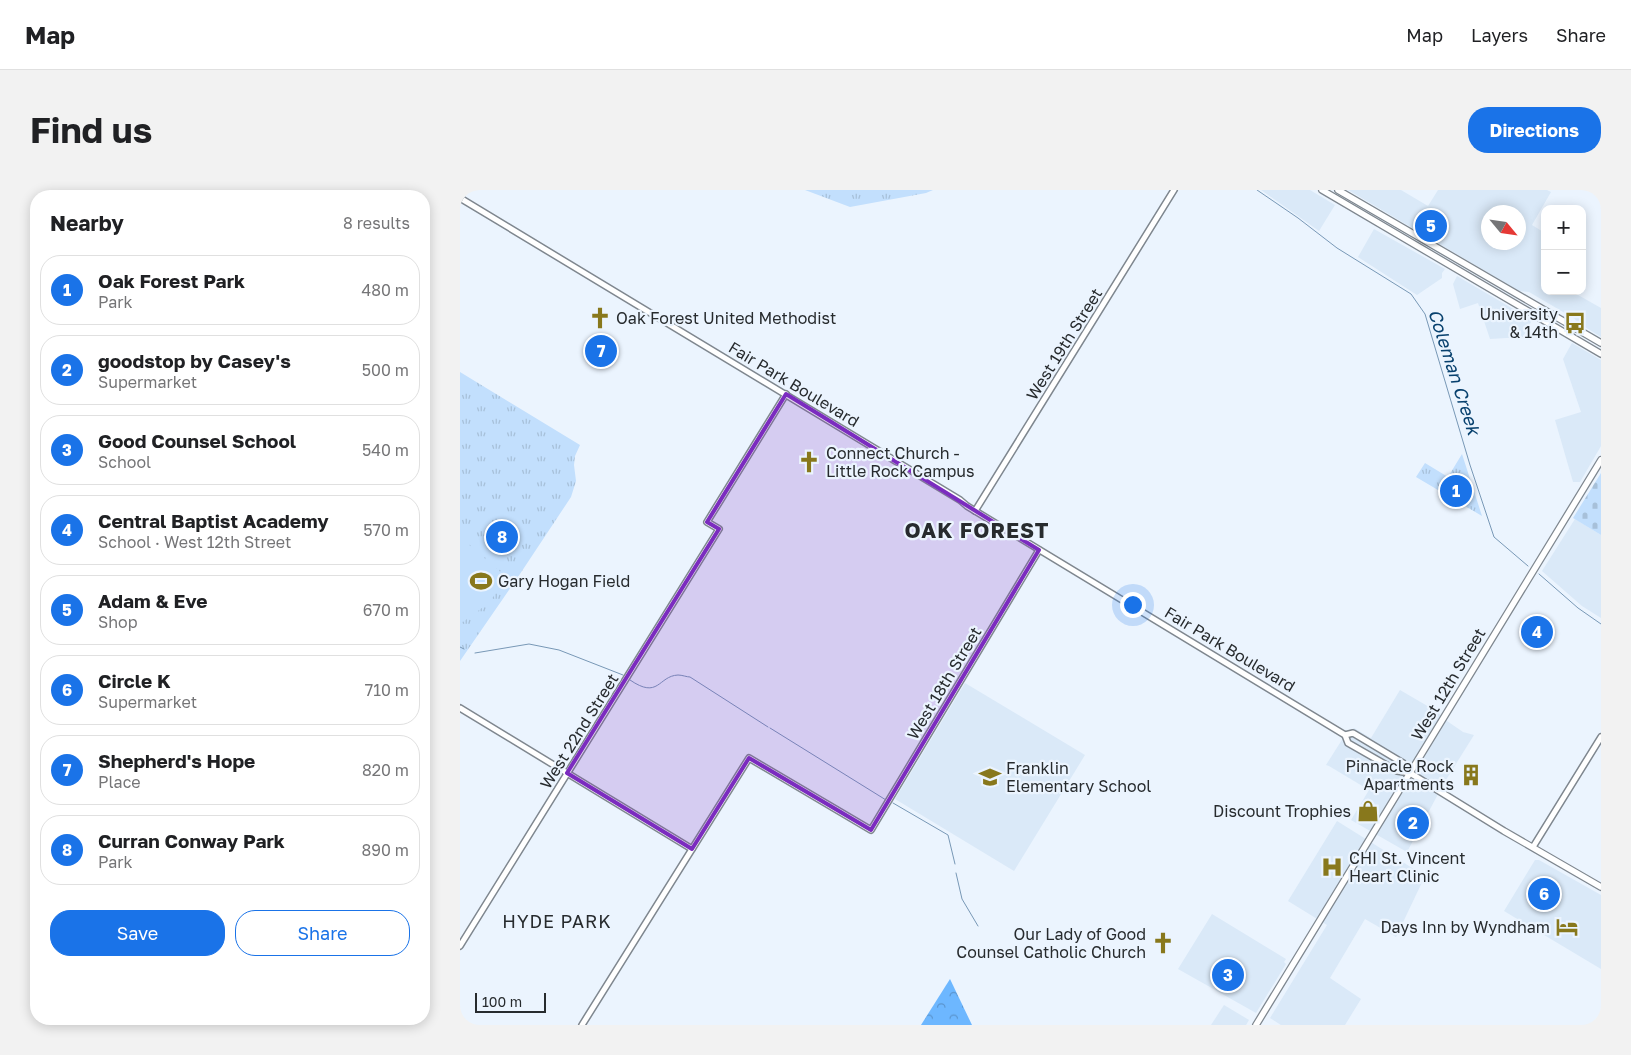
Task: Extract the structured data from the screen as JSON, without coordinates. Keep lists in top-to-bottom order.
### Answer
{
  "streets": {
    "main road": ["Fair Park Boulevard", "West 12th Street"],
    "street": ["West 19th Street", "West 18th Street", "West 22nd Street"]
  },
  "crossings": [
    ["West 19th Street", "Fair Park Boulevard"],
    ["Fair Park Boulevard", "West 18th Street"],
    ["Fair Park Boulevard", "West 12th Street"],
    ["Fair Park Boulevard", "West 22nd Street"]
  ],
  "districts": ["OAK FOREST", "HYDE PARK"],
  "water": ["Coleman Creek"],
  "places": {
    "church": ["Oak Forest United Methodist", "Connect Church - Little Rock Campus", "Our Lady of Good Counsel Catholic Church"],
    "bus stop": ["University & 14th"],
    "sports": ["Gary Hogan Field"],
    "building": ["Pinnacle Rock Apartments"],
    "school or university": ["Franklin Elementary School"],
    "shop": ["Discount Trophies"],
    "hospital": ["CHI St. Vincent Heart Clinic"],
    "hotel": ["Days Inn by Wyndham"]
  },
  "scale_bar": "100 m",
  "north": "bottom right",
  "page": {
    "header": "Map",
    "nav": ["Map", "Layers", "Share"],
    "buttons": [
      "Directions",
      ["Save", "Share"]
    ],
    "title": "Find us",
    "heading": ["Nearby", "8 results"],
    "map_buttons": ["+", "−"],
    "pins": [
      "5",
      "7",
      "1",
      "8",
      "4",
      "2",
      "6",
      "3"
    ],
    "list": [
      {
        "mark": "1",
        "name": "Oak Forest Park",
        "note": "Park",
        "value": "480 m"
      },
      {
        "mark": "2",
        "name": "goodstop by Casey's",
        "note": "Supermarket",
        "value": "500 m"
      },
      {
        "mark": "3",
        "name": "Good Counsel School",
        "note": "School",
        "value": "540 m"
      },
      {
        "mark": "4",
        "name": "Central Baptist Academy",
        "note": "School · West 12th Street",
        "value": "570 m"
      },
      {
        "mark": "5",
        "name": "Adam & Eve",
        "note": "Shop",
        "value": "670 m"
      },
      {
        "mark": "6",
        "name": "Circle K",
        "note": "Supermarket",
        "value": "710 m"
      },
      {
        "mark": "7",
        "name": "Shepherd's Hope",
        "note": "Place",
        "value": "820 m"
      },
      {
        "mark": "8",
        "name": "Curran Conway Park",
        "note": "Park",
        "value": "890 m"
      }
    ],
    "scale": "100 m"
  }
}
